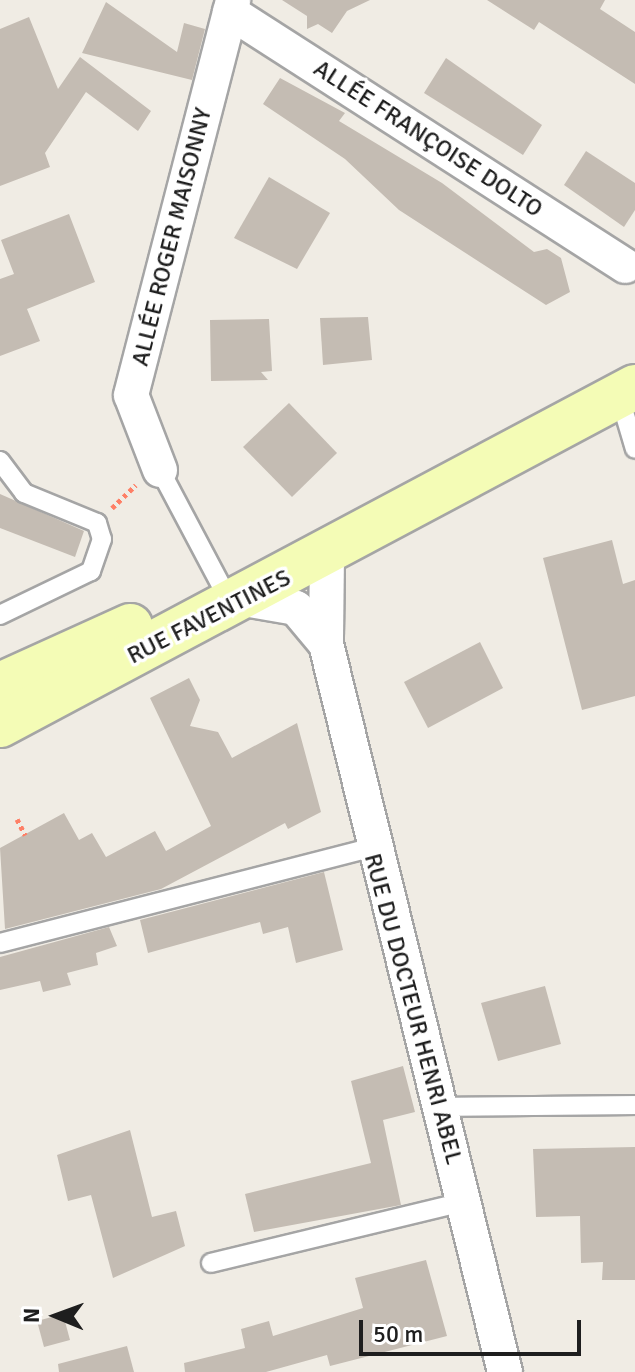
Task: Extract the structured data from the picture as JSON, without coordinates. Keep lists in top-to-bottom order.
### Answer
{
  "streets": {
    "main road": ["RUE FAVENTINES"],
    "street": ["ALLÉE FRANÇOISE DOLTO", "ALLÉE ROGER MAISONNY", "RUE DU DOCTEUR HENRI ABEL"]
  },
  "crossings": [
    ["ALLÉE FRANÇOISE DOLTO", "ALLÉE ROGER MAISONNY"],
    ["RUE FAVENTINES", "RUE DU DOCTEUR HENRI ABEL"]
  ],
  "scale_bar": "50 m",
  "north": "left"
}
